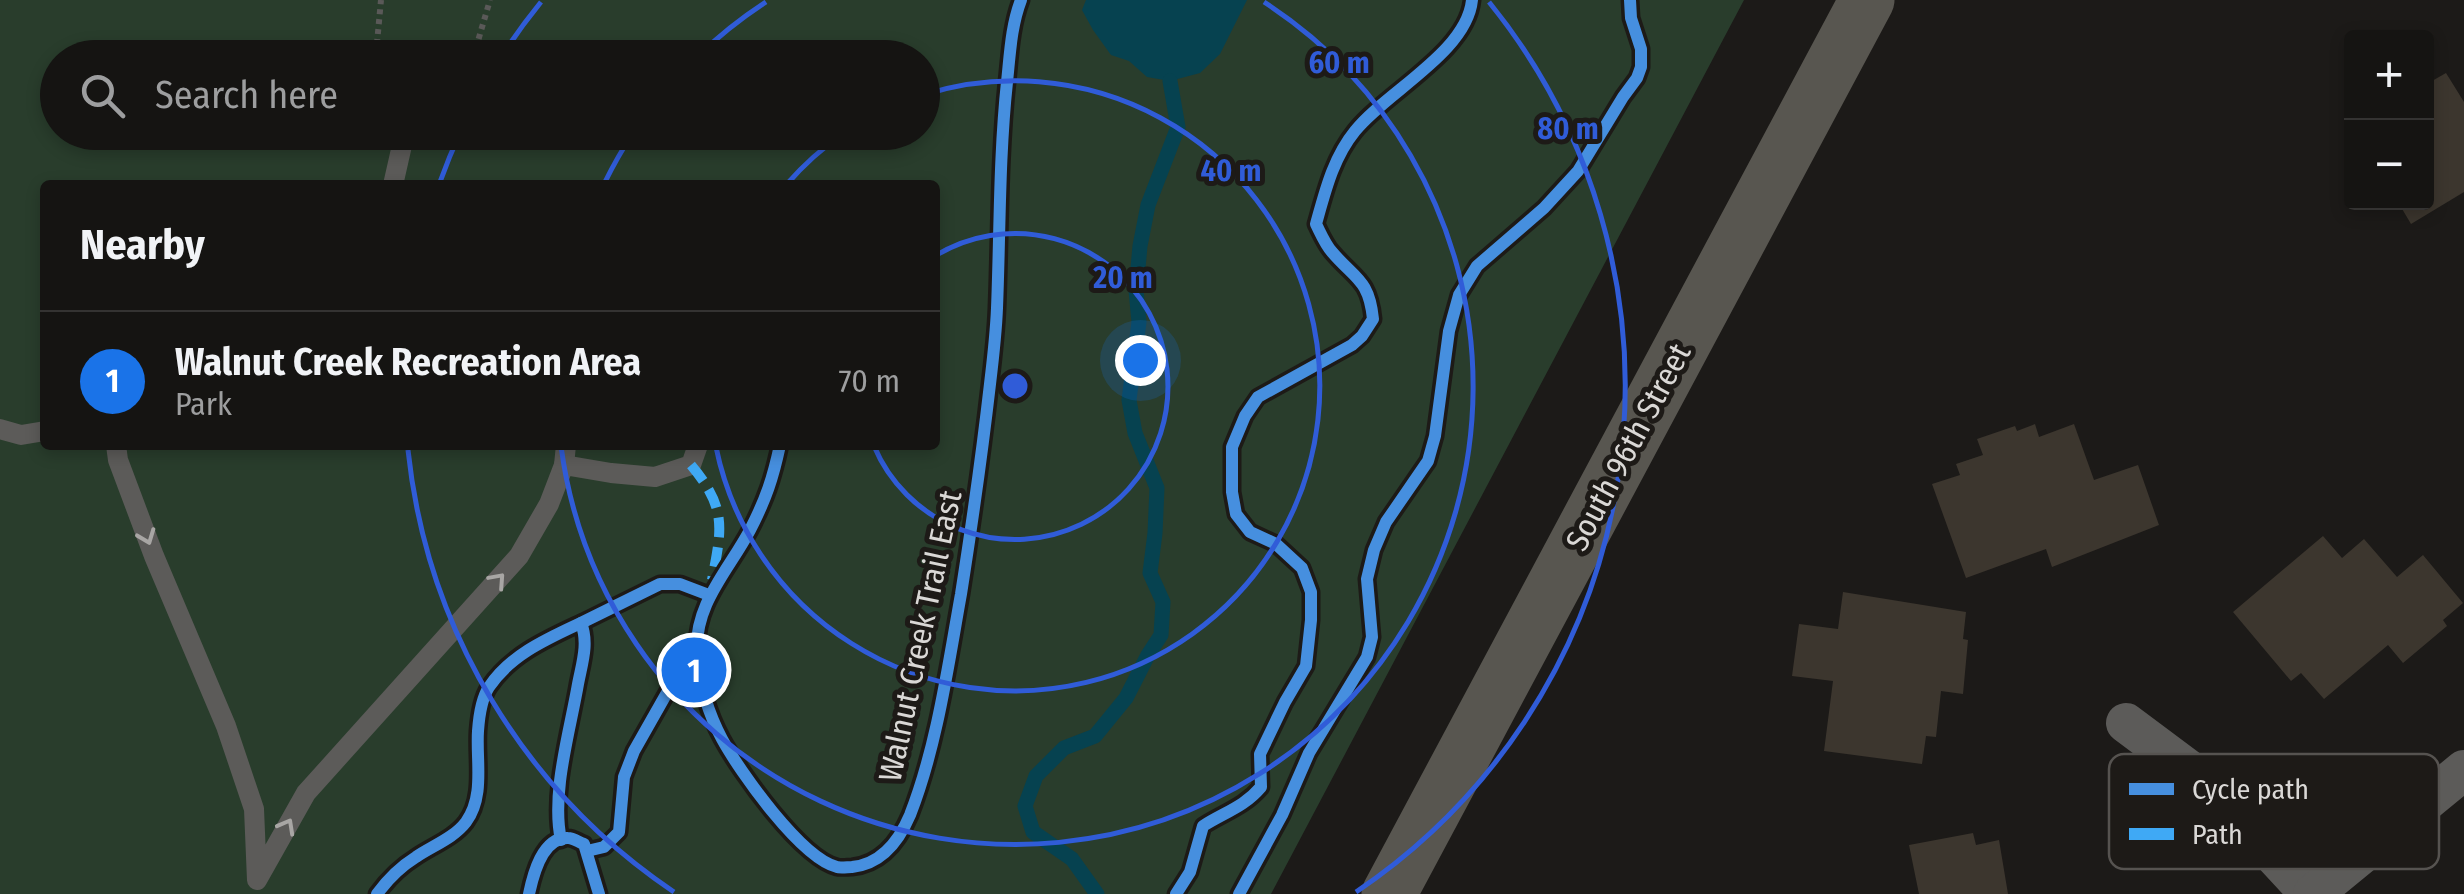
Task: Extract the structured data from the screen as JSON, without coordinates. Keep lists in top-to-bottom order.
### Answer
{
  "streets": {
    "main road": ["South 96th Street"],
    "cycle path": ["Walnut Creek Trail East"]
  },
  "legend": ["Cycle path", "Path"],
  "page": {
    "map_buttons": ["+", "−"],
    "search": "Search here",
    "heading": "Nearby",
    "list": [
      {
        "mark": "1",
        "name": "Walnut Creek Recreation Area",
        "note": "Park",
        "value": "70 m"
      }
    ],
    "pins": "1"
  },
  "rings": [
    "60 m",
    "80 m",
    "40 m",
    "20 m"
  ]
}
